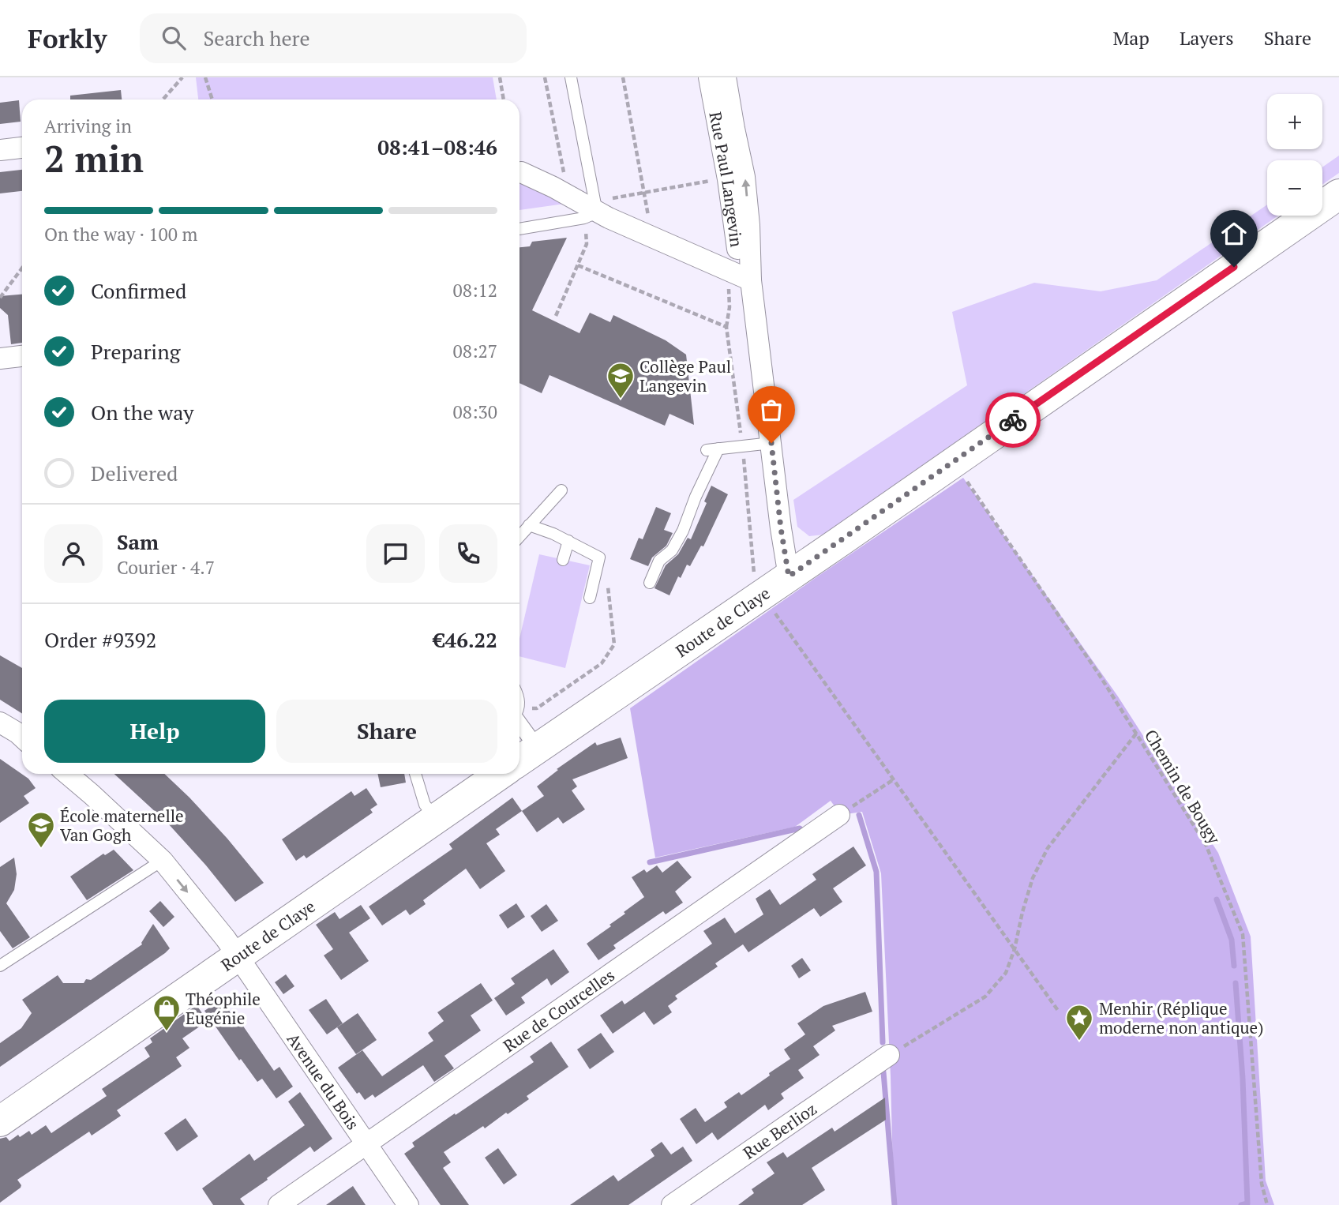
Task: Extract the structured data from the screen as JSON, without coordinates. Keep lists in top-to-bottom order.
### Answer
{
  "streets": {
    "main road": ["Route de Claye"],
    "street": [
      "Rue Paul Langevin",
      "Rue de Courcelles",
      "Avenue du Bois",
      "Rue Berlioz"
    ],
    "path": ["Chemin de Bougy"]
  },
  "crossings": [
    ["Rue Paul Langevin", "Route de Claye"],
    ["Route de Claye", "Chemin de Bougy"],
    ["Route de Claye", "Avenue du Bois"],
    ["Rue de Courcelles", "Avenue du Bois"]
  ],
  "places": {
    "school or university": ["Collège Paul Langevin", "École maternelle Van Gogh"],
    "shop": ["Théophile Eugénie"],
    "place": ["Menhir (Réplique moderne non antique)"]
  },
  "page": {
    "header": "Forkly",
    "search": "Search here",
    "nav": ["Map", "Layers", "Share"],
    "map_buttons": ["+", "−"],
    "heading": ["2 min", "Arriving in", "08:41–08:46"],
    "panel": [
      "Sam",
      "Courier · 4.7",
      "Order #9392",
      "€46.22"
    ],
    "bar": "On the way · 100 m",
    "list": [
      ["Confirmed", "08:12"],
      ["Preparing", "08:27"],
      ["On the way", "08:30"],
      "Delivered"
    ],
    "buttons": ["Help", "Share"]
  }
}
